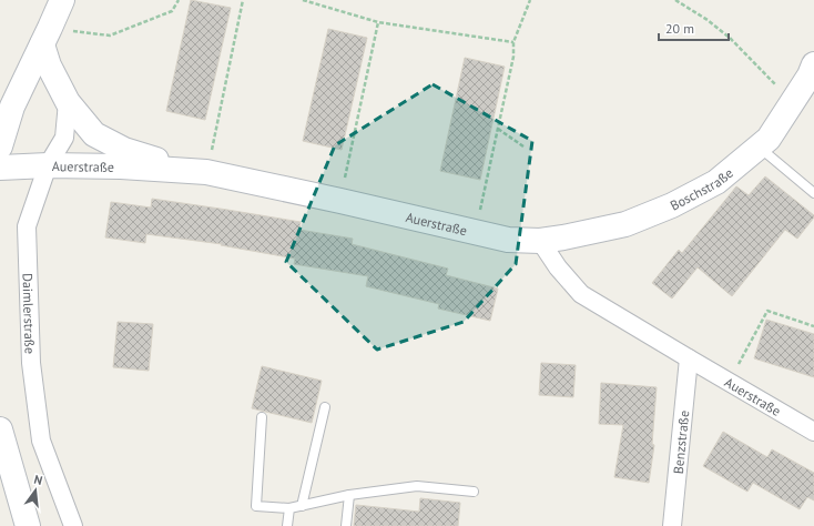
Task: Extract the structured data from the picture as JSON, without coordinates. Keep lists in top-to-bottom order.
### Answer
{
  "streets": {
    "street": [
      "Auerstraße",
      "Boschstraße",
      "Daimlerstraße",
      "Benzstraße"
    ]
  },
  "crossings": [
    ["Auerstraße", "Boschstraße"],
    ["Auerstraße", "Daimlerstraße"],
    ["Auerstraße", "Benzstraße"]
  ],
  "scale_bar": "20 m",
  "north": "top"
}
